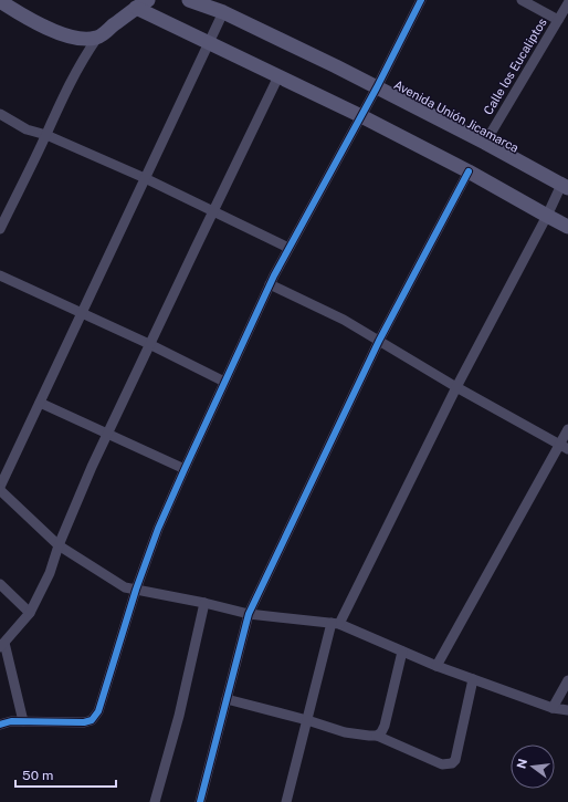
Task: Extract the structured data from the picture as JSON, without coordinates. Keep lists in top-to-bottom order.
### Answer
{
  "streets": {
    "main road": ["Avenida Unión Jicamarca"],
    "street": ["Calle los Eucaliptos"]
  },
  "crossings": [
    ["Calle los Eucaliptos", "Avenida Unión Jicamarca"]
  ],
  "scale_bar": "50 m",
  "north": "left"
}
